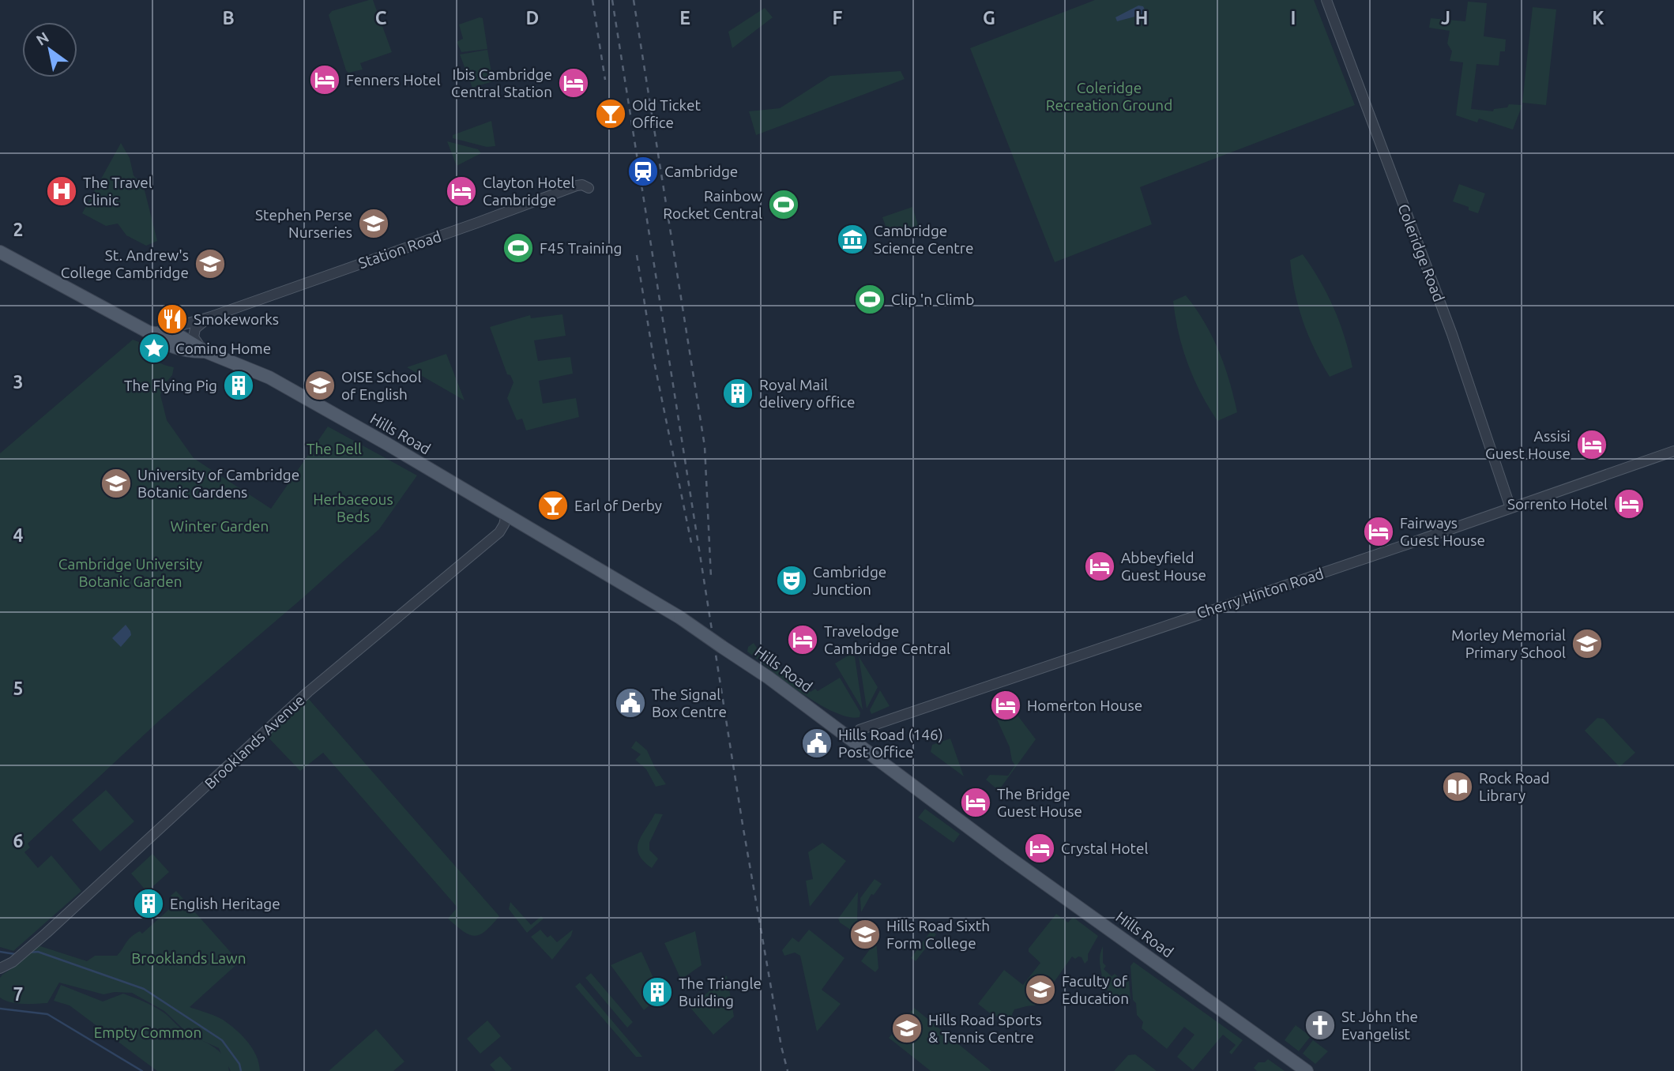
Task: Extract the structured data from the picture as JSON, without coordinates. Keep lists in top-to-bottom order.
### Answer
{
  "streets": {
    "main road": ["Hills Road"],
    "street": [
      "Station Road",
      "Coleridge Road",
      "Cherry Hinton Road",
      "Brooklands Avenue"
    ]
  },
  "crossings": [
    ["Station Road", "Hills Road"],
    ["Coleridge Road", "Cherry Hinton Road"],
    ["Hills Road", "Cherry Hinton Road"],
    ["Hills Road", "Brooklands Avenue"]
  ],
  "parks": [
    "Coleridge Recreation Ground",
    "The Dell",
    "Herbaceous Beds",
    "Winter Garden",
    "Cambridge University Botanic Garden",
    "Brooklands Lawn",
    "Empty Common"
  ],
  "places": {
    "hotel": [
      "Fenners Hotel",
      "Ibis Cambridge Central Station",
      "Clayton Hotel Cambridge",
      "Assisi Guest House",
      "Sorrento Hotel",
      "Fairways Guest House",
      "Abbeyfield Guest House",
      "Travelodge Cambridge Central",
      "Homerton House",
      "The Bridge Guest House",
      "Crystal Hotel"
    ],
    "bar": ["Old Ticket Office", "Earl of Derby"],
    "station": ["Cambridge"],
    "hospital": ["The Travel Clinic"],
    "sports": ["Rainbow Rocket Central", "F45 Training", "Clip 'n Climb"],
    "school or university": [
      "Stephen Perse Nurseries",
      "St. Andrew's College Cambridge",
      "OISE School of English",
      "University of Cambridge Botanic Gardens",
      "Morley Memorial Primary School",
      "Hills Road Sixth Form College",
      "Faculty of Education",
      "Hills Road Sports & Tennis Centre"
    ],
    "museum": ["Cambridge Science Centre"],
    "restaurant": ["Smokeworks"],
    "place": ["Coming Home"],
    "building": [
      "The Flying Pig",
      "Royal Mail delivery office",
      "English Heritage",
      "The Triangle Building"
    ],
    "theatre": ["Cambridge Junction"],
    "public building": ["The Signal Box Centre", "Hills Road (146) Post Office"],
    "library": ["Rock Road Library"],
    "church": ["St John the Evangelist"]
  },
  "north": "top left",
  "grid": {
    "columns": [
      "B",
      "C",
      "D",
      "E",
      "F",
      "G",
      "H",
      "I",
      "J",
      "K"
    ],
    "rows": [
      "2",
      "3",
      "4",
      "5",
      "6",
      "7"
    ]
  }
}
